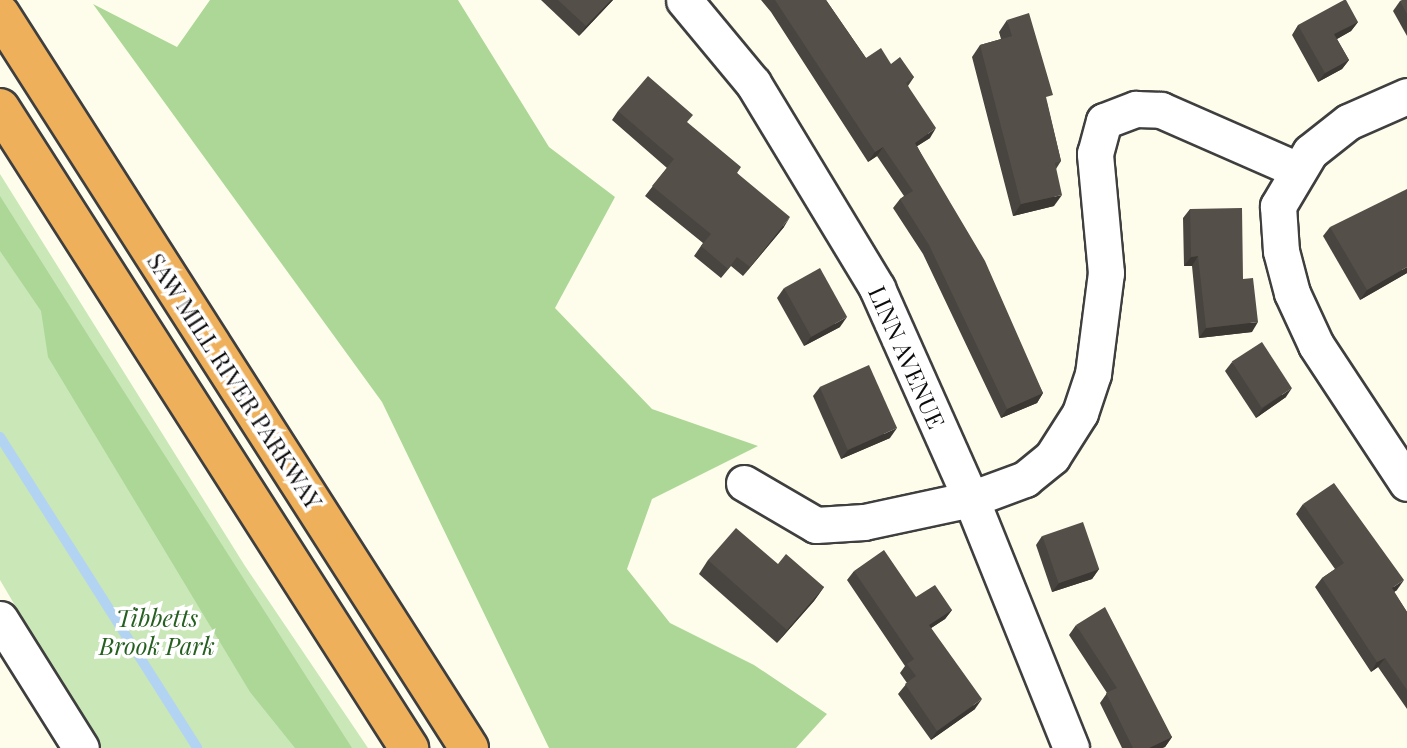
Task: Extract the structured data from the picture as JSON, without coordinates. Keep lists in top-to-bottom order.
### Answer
{
  "streets": {
    "highway": ["SAW MILL RIVER PARKWAY"],
    "street": ["LINN AVENUE"]
  },
  "parks": ["Tibbetts Brook Park"]
}
